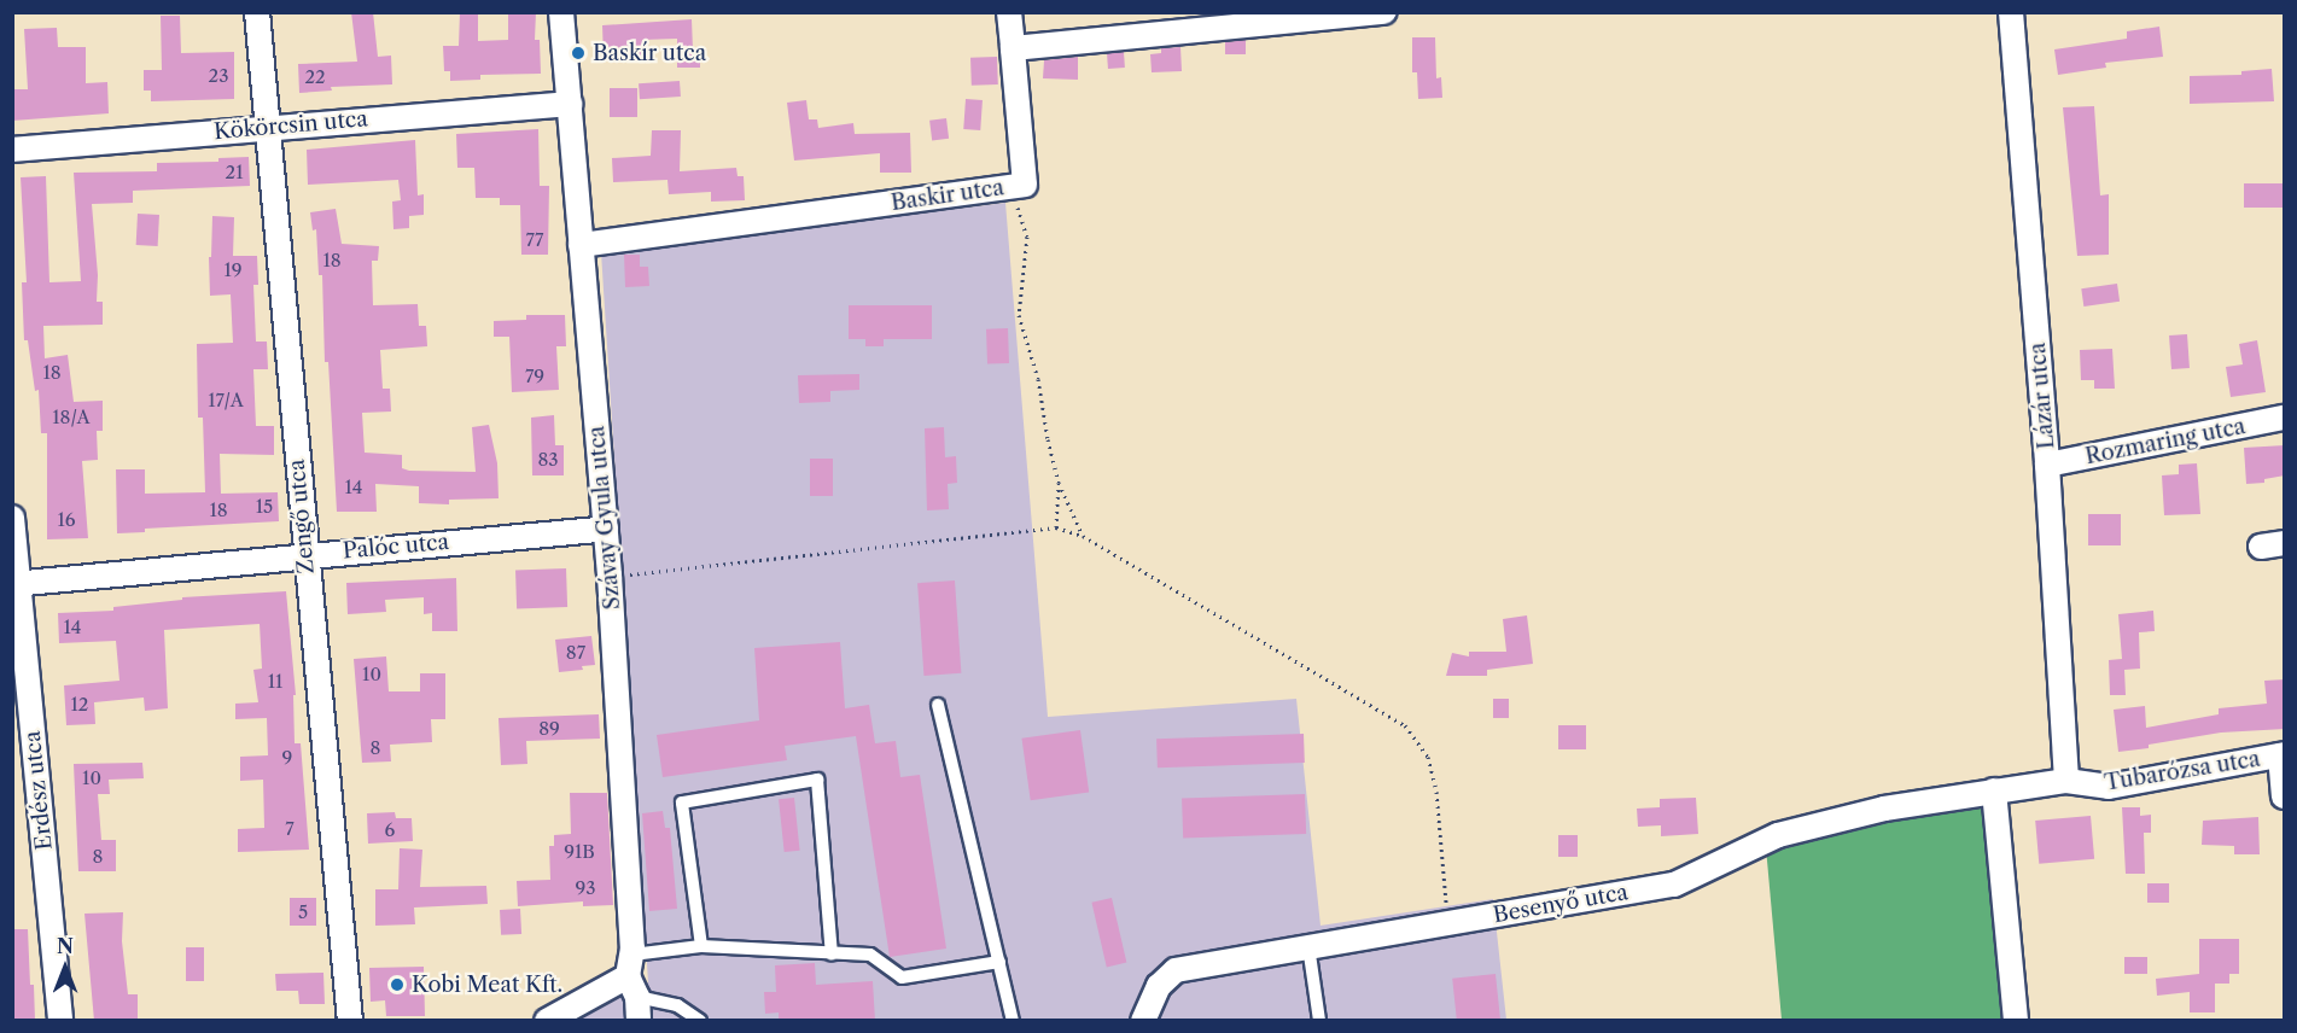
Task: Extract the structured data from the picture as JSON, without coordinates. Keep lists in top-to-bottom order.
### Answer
{
  "streets": {
    "street": [
      "Kökörcsin utca",
      "Baskir utca",
      "Lázár utca",
      "Rozmaring utca",
      "Zengő utca",
      "Szávay Gyula utca",
      "Palóc utca",
      "Tubarózsa utca",
      "Erdész utca",
      "Besenyő utca"
    ]
  },
  "crossings": [
    ["Kökörcsin utca", "Zengő utca"],
    ["Kökörcsin utca", "Szávay Gyula utca"],
    ["Baskir utca", "Szávay Gyula utca"],
    ["Lázár utca", "Rozmaring utca"],
    ["Lázár utca", "Tubarózsa utca"],
    ["Zengő utca", "Palóc utca"],
    ["Szávay Gyula utca", "Palóc utca"],
    ["Palóc utca", "Erdész utca"],
    ["Tubarózsa utca", "Besenyő utca"]
  ],
  "places": ["Baskír utca", "Kobi Meat Kft."],
  "house_numbers": [
    "23",
    "22",
    "21",
    "77",
    "18",
    "19",
    "18",
    "79",
    "17/A",
    "18/A",
    "83",
    "14",
    "15",
    "18",
    "16",
    "14",
    "87",
    "10",
    "11",
    "12",
    "89",
    "8",
    "9",
    "10",
    "7",
    "6",
    "91B",
    "8",
    "93",
    "5"
  ],
  "north": "top"
}
